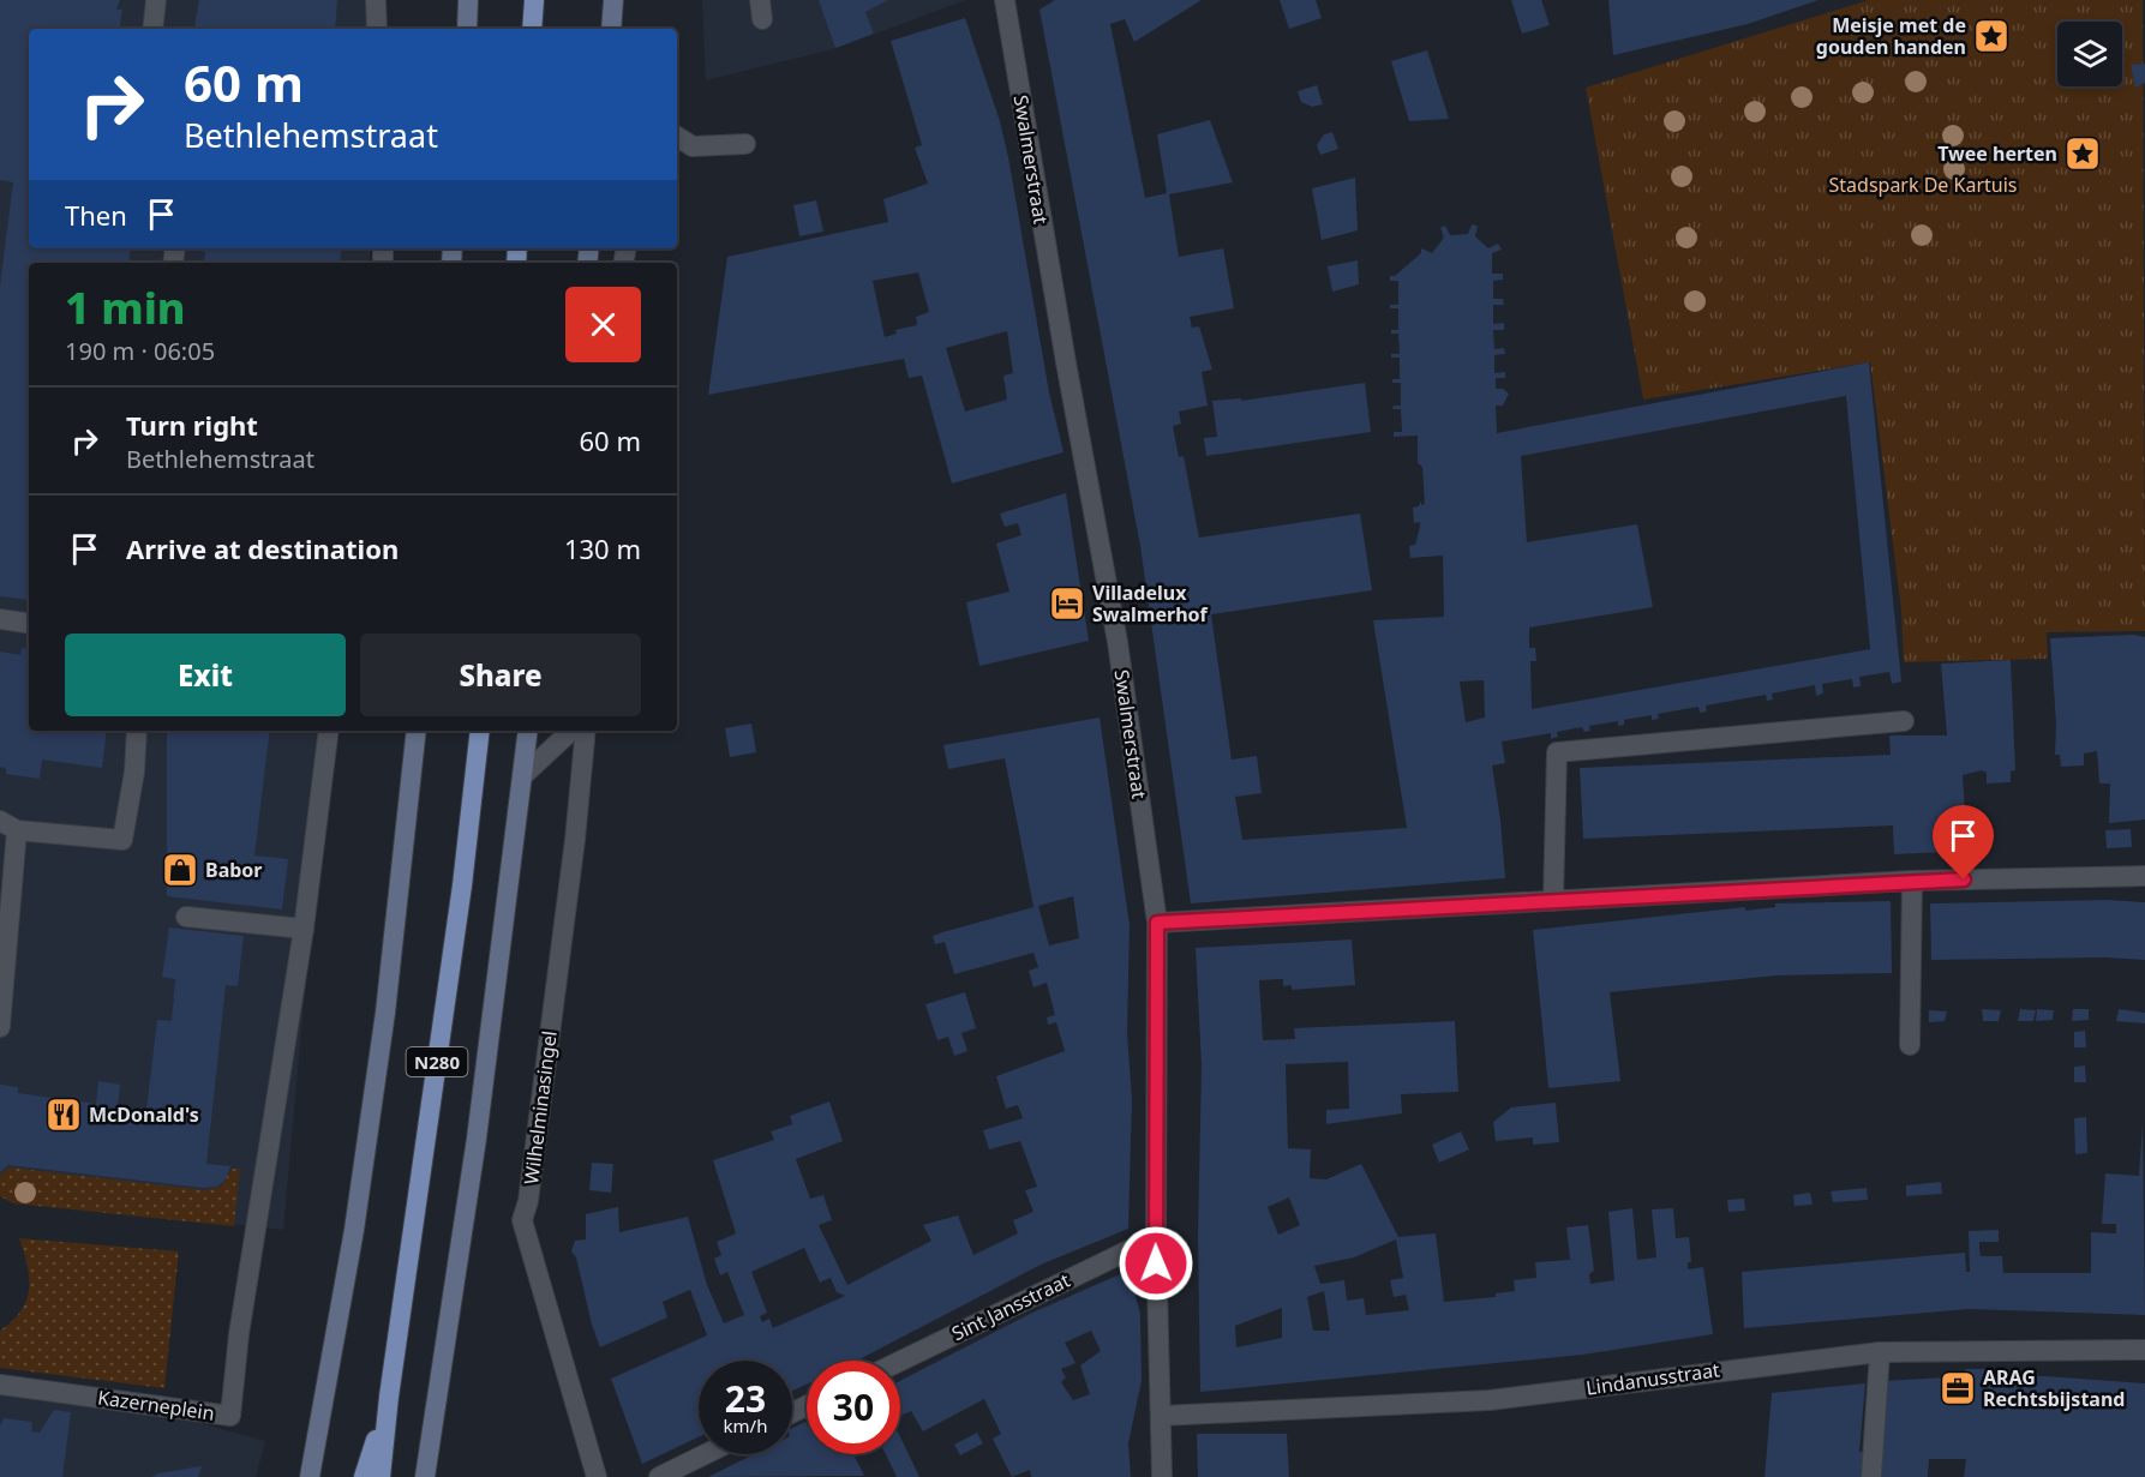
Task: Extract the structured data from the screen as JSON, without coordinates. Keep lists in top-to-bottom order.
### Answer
{
  "streets": {
    "main road": ["N280"],
    "street": [
      "Swalmerstraat",
      "Wilhelminasingel",
      "Sint Jansstraat",
      "Lindanusstraat",
      "Kazerneplein"
    ]
  },
  "crossings": [
    ["Swalmerstraat", "Sint Jansstraat"],
    ["Swalmerstraat", "Lindanusstraat"]
  ],
  "parks": ["Stadspark De Kartuis"],
  "places": {
    "place": ["Meisje met de gouden handen", "Twee herten"],
    "hotel": ["Villadelux Swalmerhof"],
    "shop": ["Babor"],
    "restaurant": ["McDonald's"],
    "office": ["ARAG Rechtsbijstand"]
  },
  "page": {
    "turn": ["60 m", "Bethlehemstraat"],
    "then": "Then",
    "heading": ["1 min", "190 m · 06:05"],
    "list": [
      {
        "name": "Turn right",
        "note": "Bethlehemstraat",
        "value": "60 m"
      },
      {
        "name": "Arrive at destination",
        "value": "130 m"
      }
    ],
    "buttons": ["Exit", "Share"],
    "speed": "23 km/h",
    "limit": "30"
  }
}
